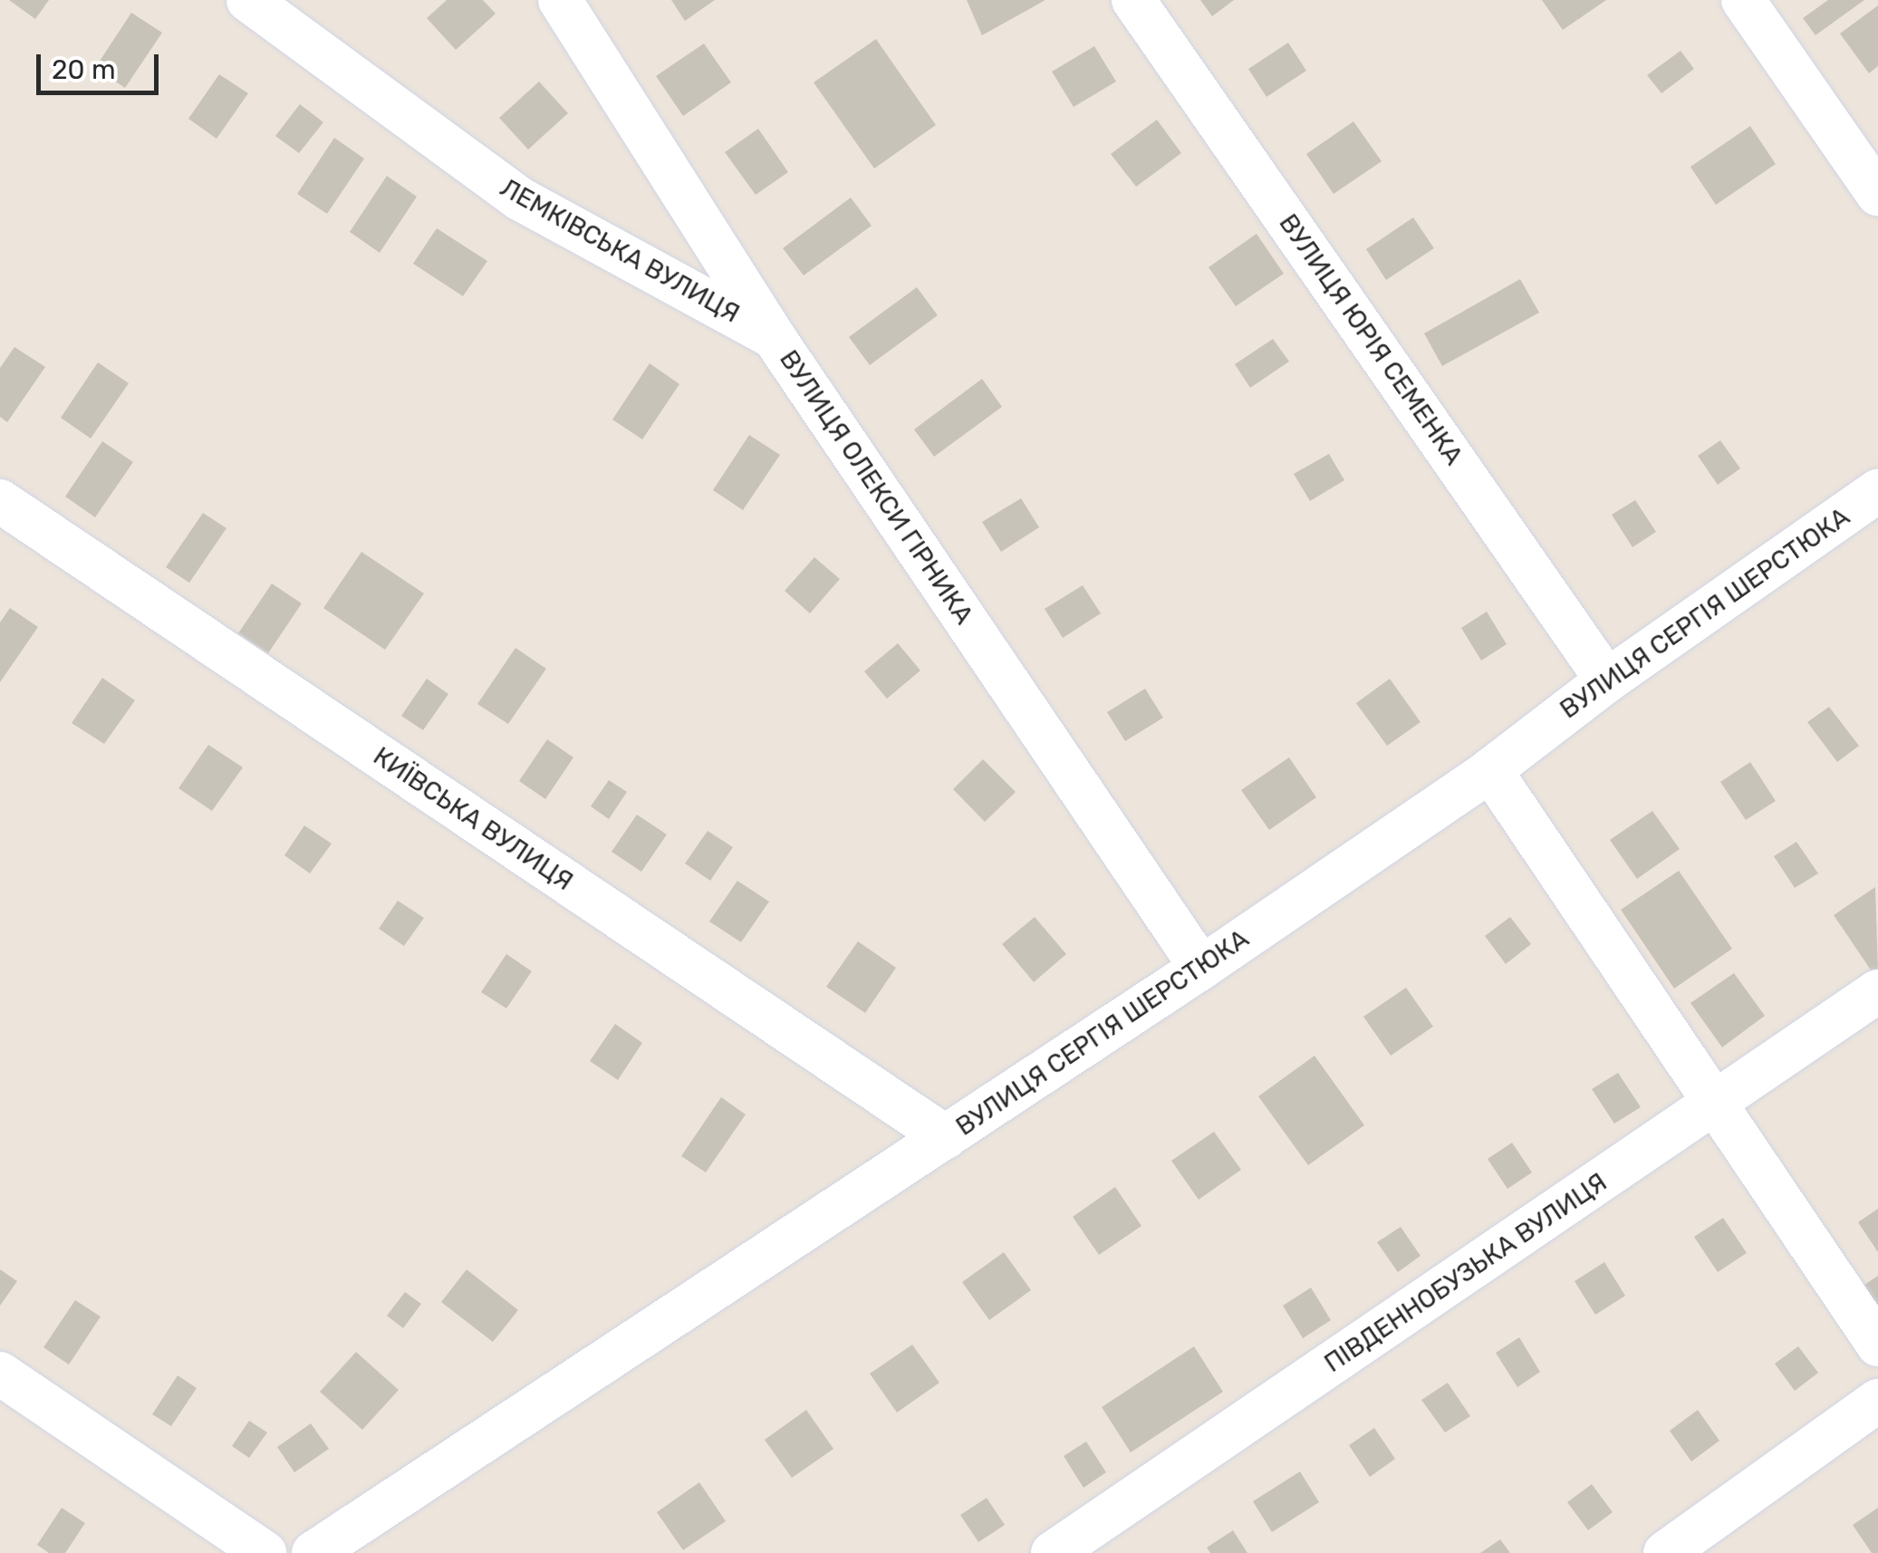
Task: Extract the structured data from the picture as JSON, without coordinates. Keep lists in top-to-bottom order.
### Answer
{
  "streets": {
    "street": [
      "ЛЕМКІВСЬКА ВУЛИЦЯ",
      "ВУЛИЦЯ ЮРІЯ СЕМЕНКА",
      "ВУЛИЦЯ ОЛЕКСИ ГІРНИКА",
      "ВУЛИЦЯ СЕРГІЯ ШЕРСТЮКА",
      "КИЇВСЬКА ВУЛИЦЯ",
      "ПІВДЕННОБУЗЬКА ВУЛИЦЯ"
    ]
  },
  "crossings": [
    ["ЛЕМКІВСЬКА ВУЛИЦЯ", "ВУЛИЦЯ ОЛЕКСИ ГІРНИКА"],
    ["ВУЛИЦЯ ЮРІЯ СЕМЕНКА", "ВУЛИЦЯ СЕРГІЯ ШЕРСТЮКА"],
    ["ВУЛИЦЯ ОЛЕКСИ ГІРНИКА", "ВУЛИЦЯ СЕРГІЯ ШЕРСТЮКА"],
    ["ВУЛИЦЯ СЕРГІЯ ШЕРСТЮКА", "КИЇВСЬКА ВУЛИЦЯ"]
  ],
  "scale_bar": "20 m"
}
